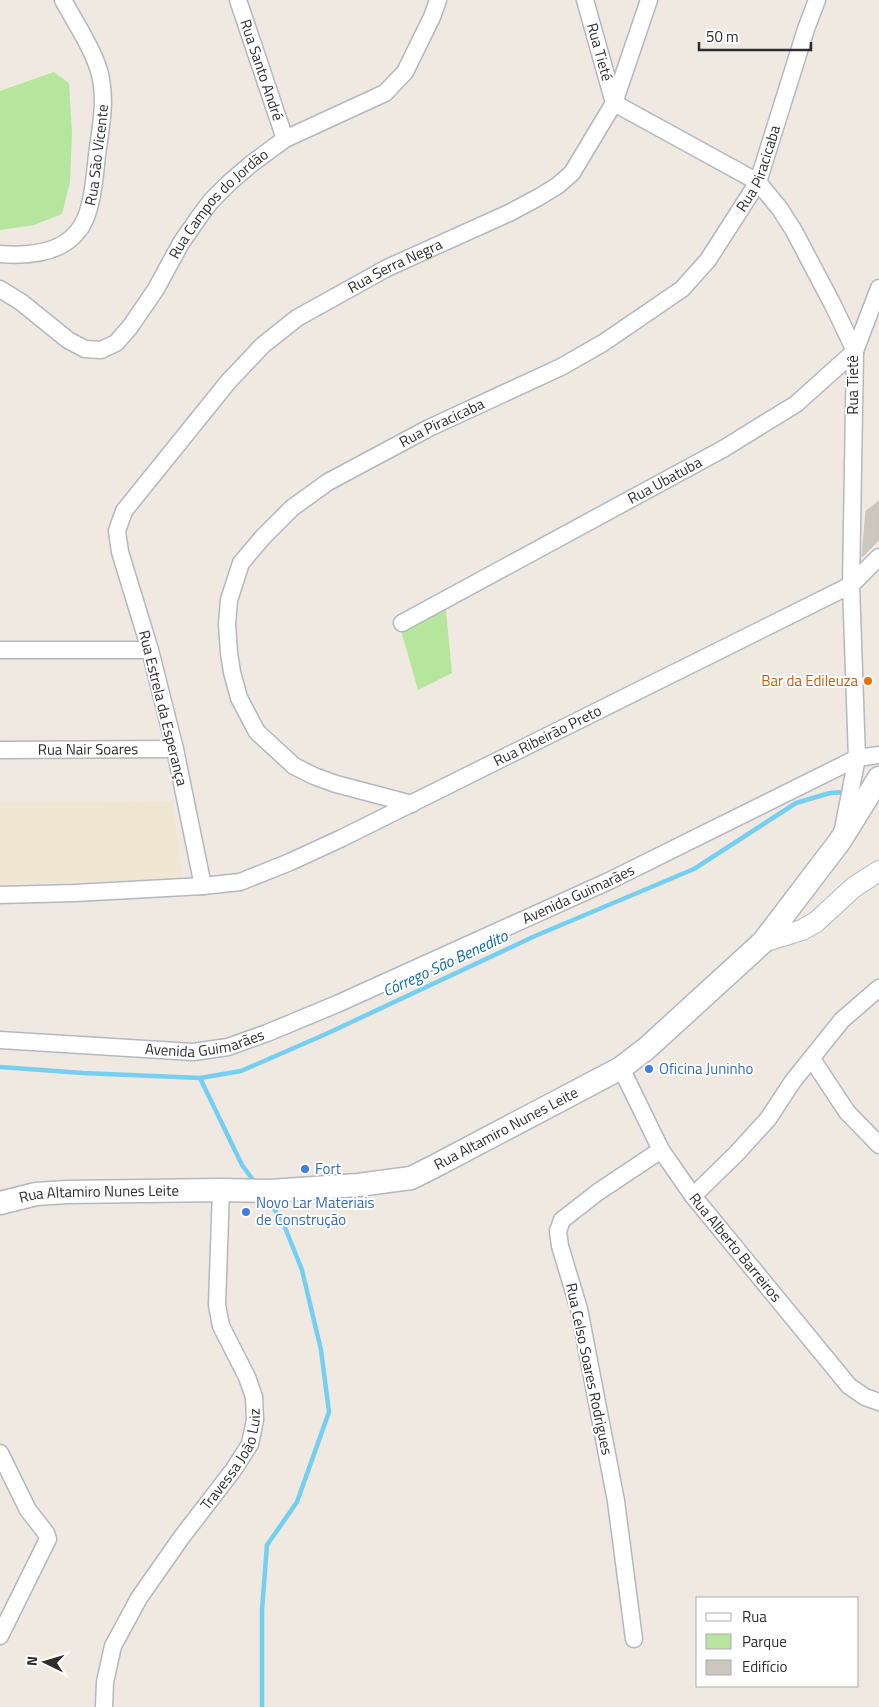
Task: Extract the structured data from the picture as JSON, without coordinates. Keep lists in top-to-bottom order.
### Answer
{
  "streets": {
    "main road": ["Rua Altamiro Nunes Leite"],
    "street": [
      "Rua Tieté",
      "Rua Santo André",
      "Rua São Vicente",
      "Rua Piracicaba",
      "Rua Campos do Jordão",
      "Rua Serra Negra",
      "Rua Tietê",
      "Rua Ubatuba",
      "Rua Estrela da Esperança",
      "Rua Ribeirão Preto",
      "Rua Nair Soares",
      "Avenida Guimarães",
      "Rua Alberto Barreiros",
      "Rua Celso Soares Rodrigues",
      "Travessa João Luiz"
    ]
  },
  "crossings": [
    ["Rua Tieté", "Rua Serra Negra"],
    ["Rua Tieté", "Rua Tietê"],
    ["Rua Santo André", "Rua Campos do Jordão"],
    ["Rua Piracicaba", "Rua Tietê"],
    ["Rua Piracicaba", "Rua Ribeirão Preto"],
    ["Rua Serra Negra", "Rua Tietê"],
    ["Rua Serra Negra", "Rua Estrela da Esperança"],
    ["Rua Tietê", "Rua Ubatuba"],
    ["Rua Tietê", "Rua Ribeirão Preto"],
    ["Rua Tietê", "Avenida Guimarães"],
    ["Rua Tietê", "Rua Altamiro Nunes Leite"],
    ["Rua Estrela da Esperança", "Rua Ribeirão Preto"],
    ["Rua Estrela da Esperança", "Rua Nair Soares"],
    ["Rua Altamiro Nunes Leite", "Rua Alberto Barreiros"],
    ["Rua Altamiro Nunes Leite", "Travessa João Luiz"],
    ["Rua Alberto Barreiros", "Rua Celso Soares Rodrigues"]
  ],
  "water": ["Córrego São Benedito"],
  "places": [
    "Bar da Edileuza",
    "Oficina Juninho",
    "Fort",
    "Novo Lar Materiais de Construção"
  ],
  "legend": ["Rua", "Parque", "Edifício"],
  "scale_bar": "50 m",
  "north": "left"
}
